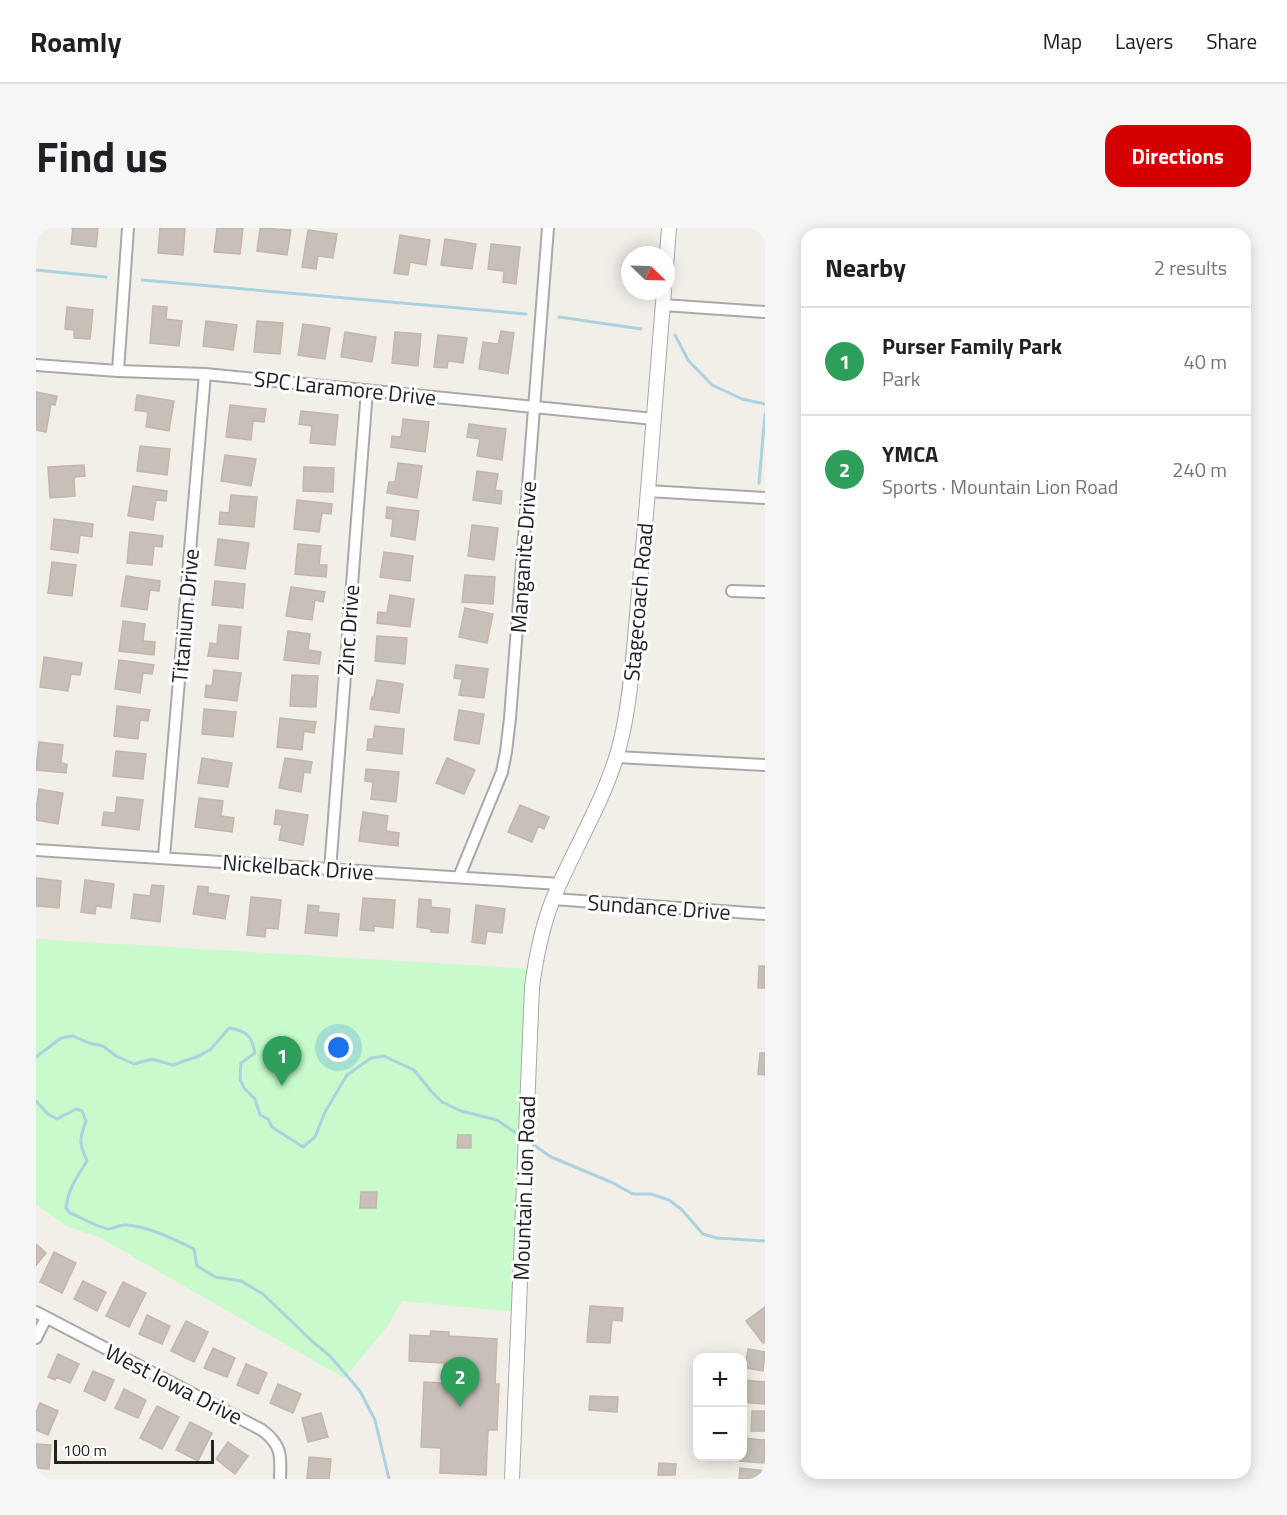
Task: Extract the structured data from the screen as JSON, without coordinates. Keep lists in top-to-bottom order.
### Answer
{
  "streets": {
    "street": [
      "SPC Laramore Drive",
      "Manganite Drive",
      "Stagecoach Road",
      "Titanium Drive",
      "Zinc Drive",
      "Nickelback Drive",
      "Sundance Drive",
      "Mountain Lion Road",
      "West Iowa Drive"
    ]
  },
  "crossings": [
    ["SPC Laramore Drive", "Manganite Drive"],
    ["SPC Laramore Drive", "Stagecoach Road"],
    ["SPC Laramore Drive", "Titanium Drive"],
    ["SPC Laramore Drive", "Zinc Drive"],
    ["Manganite Drive", "Nickelback Drive"],
    ["Stagecoach Road", "Nickelback Drive"],
    ["Stagecoach Road", "Sundance Drive"],
    ["Stagecoach Road", "Mountain Lion Road"],
    ["Titanium Drive", "Nickelback Drive"],
    ["Zinc Drive", "Nickelback Drive"],
    ["Sundance Drive", "Mountain Lion Road"]
  ],
  "scale_bar": "100 m",
  "north": "bottom right",
  "page": {
    "header": "Roamly",
    "nav": ["Map", "Layers", "Share"],
    "title": "Find us",
    "buttons": "Directions",
    "heading": ["Nearby", "2 results"],
    "list": [
      {
        "mark": "1",
        "name": "Purser Family Park",
        "note": "Park",
        "value": "40 m"
      },
      {
        "mark": "2",
        "name": "YMCA",
        "note": "Sports · Mountain Lion Road",
        "value": "240 m"
      }
    ],
    "pins": ["1", "2"],
    "map_buttons": ["+", "−"],
    "scale": "100 m"
  }
}
